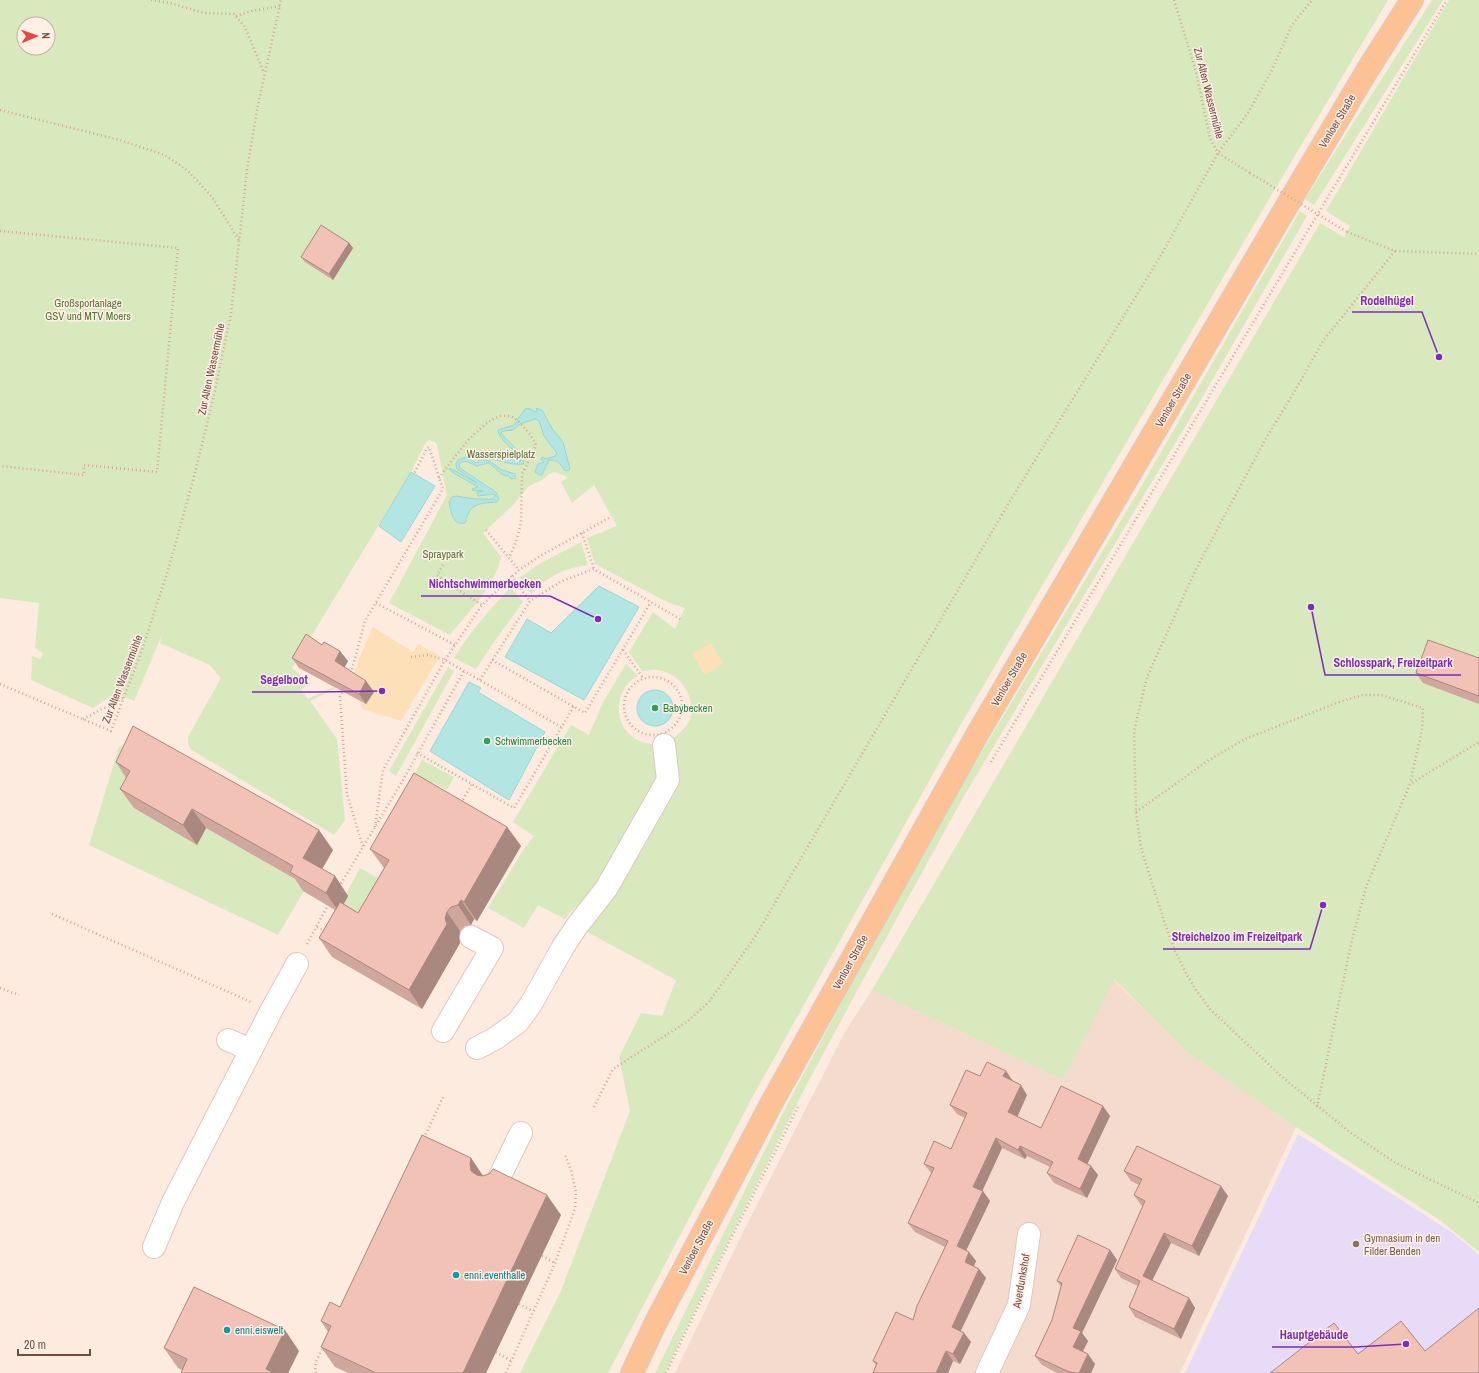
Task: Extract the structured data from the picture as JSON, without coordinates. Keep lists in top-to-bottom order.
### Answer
{
  "streets": {
    "main road": ["Venloer Straße"],
    "street": ["Averdunkshof"],
    "path": ["Zur Alten Wassermühle"]
  },
  "parks": ["Großsportanlage GSV und MTV Moers", "Wasserspielplatz", "Spraypark"],
  "places": [
    "Rodelhügel",
    "Schlosspark, Freizeitpark",
    "Nichtschwimmerbecken",
    "Segelboot",
    "Babybecken",
    "Schwimmerbecken",
    "Streichelzoo im Freizeitpark",
    "Gymnasium in den Filder Benden",
    "enni.eventhalle",
    "enni.eiswelt",
    "Hauptgebäude"
  ],
  "scale_bar": "20 m",
  "north": "right"
}
